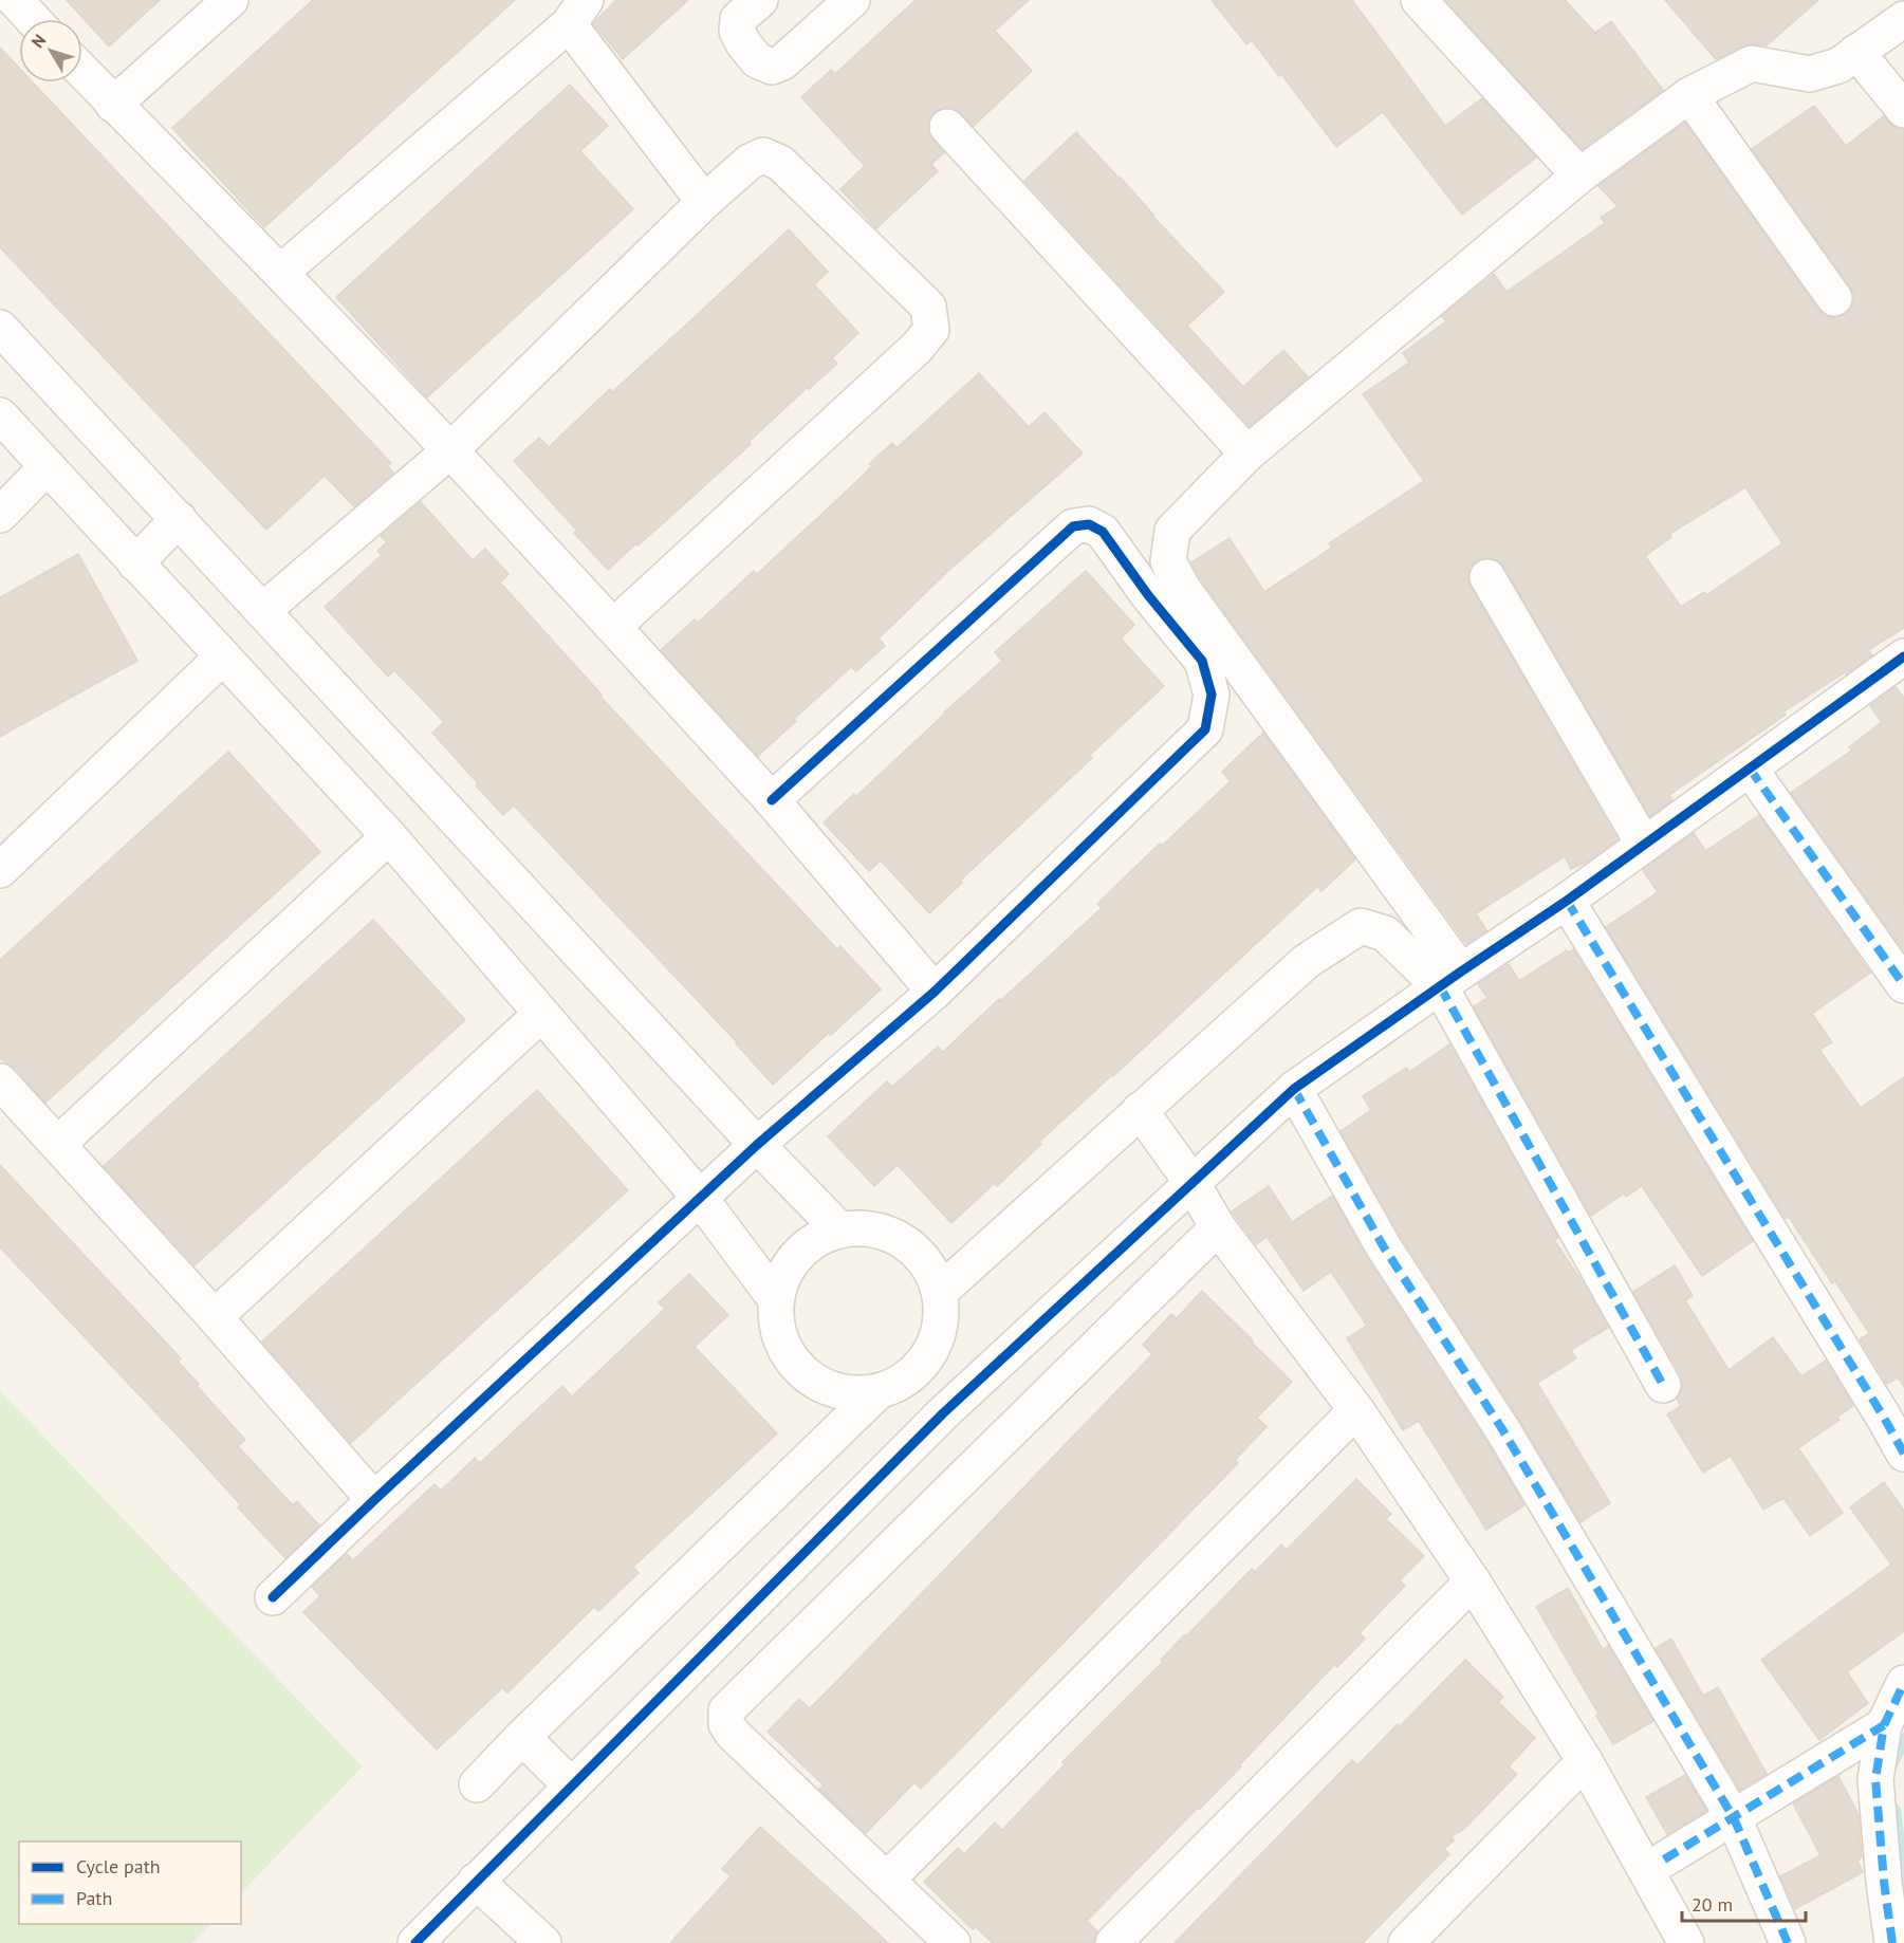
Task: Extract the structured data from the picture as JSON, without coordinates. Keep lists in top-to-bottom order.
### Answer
{
  "legend": ["Cycle path", "Path"],
  "scale_bar": "20 m",
  "north": "top left"
}
